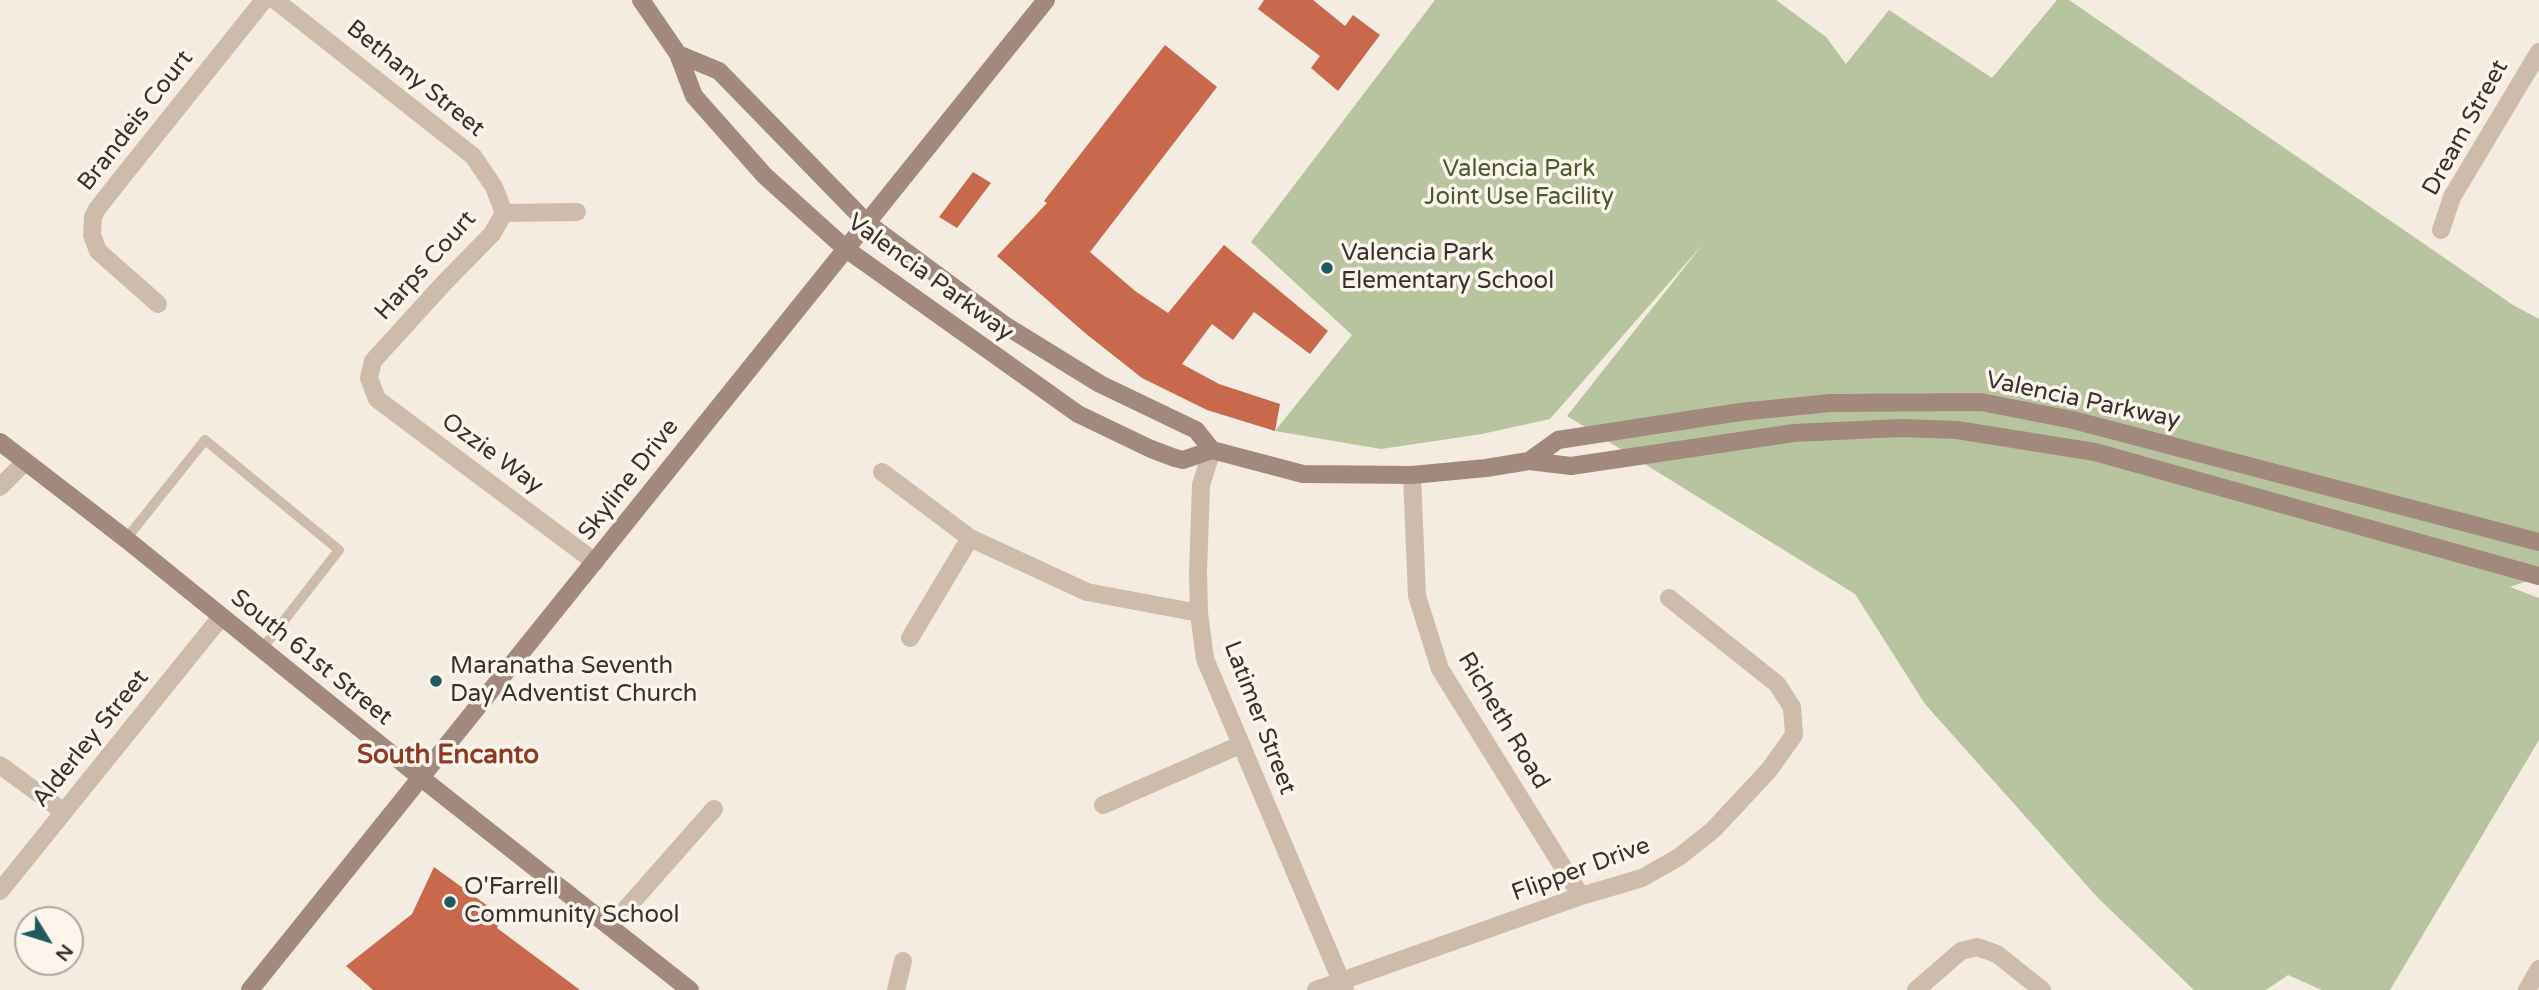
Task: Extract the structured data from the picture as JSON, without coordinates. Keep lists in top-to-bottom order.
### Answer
{
  "streets": {
    "main road": ["Valencia Parkway", "Skyline Drive", "South 61st Street"],
    "street": [
      "Bethany Street",
      "Brandeis Court",
      "Dream Street",
      "Harps Court",
      "Ozzie Way",
      "Latimer Street",
      "Richeth Road",
      "Alderley Street",
      "Flipper Drive"
    ]
  },
  "crossings": [
    ["Bethany Street", "Harps Court"],
    ["Harps Court", "Ozzie Way"],
    ["Valencia Parkway", "Skyline Drive"],
    ["Valencia Parkway", "Latimer Street"],
    ["Valencia Parkway", "Richeth Road"],
    ["Ozzie Way", "Skyline Drive"],
    ["Skyline Drive", "South 61st Street"],
    ["South 61st Street", "Alderley Street"],
    ["Latimer Street", "Flipper Drive"],
    ["Richeth Road", "Flipper Drive"]
  ],
  "districts": ["South Encanto"],
  "parks": ["Valencia Park Joint Use Facility"],
  "places": ["Valencia Park Elementary School", "Maranatha Seventh Day Adventist Church", "O'Farrell Community School"],
  "north": "bottom right"
}
